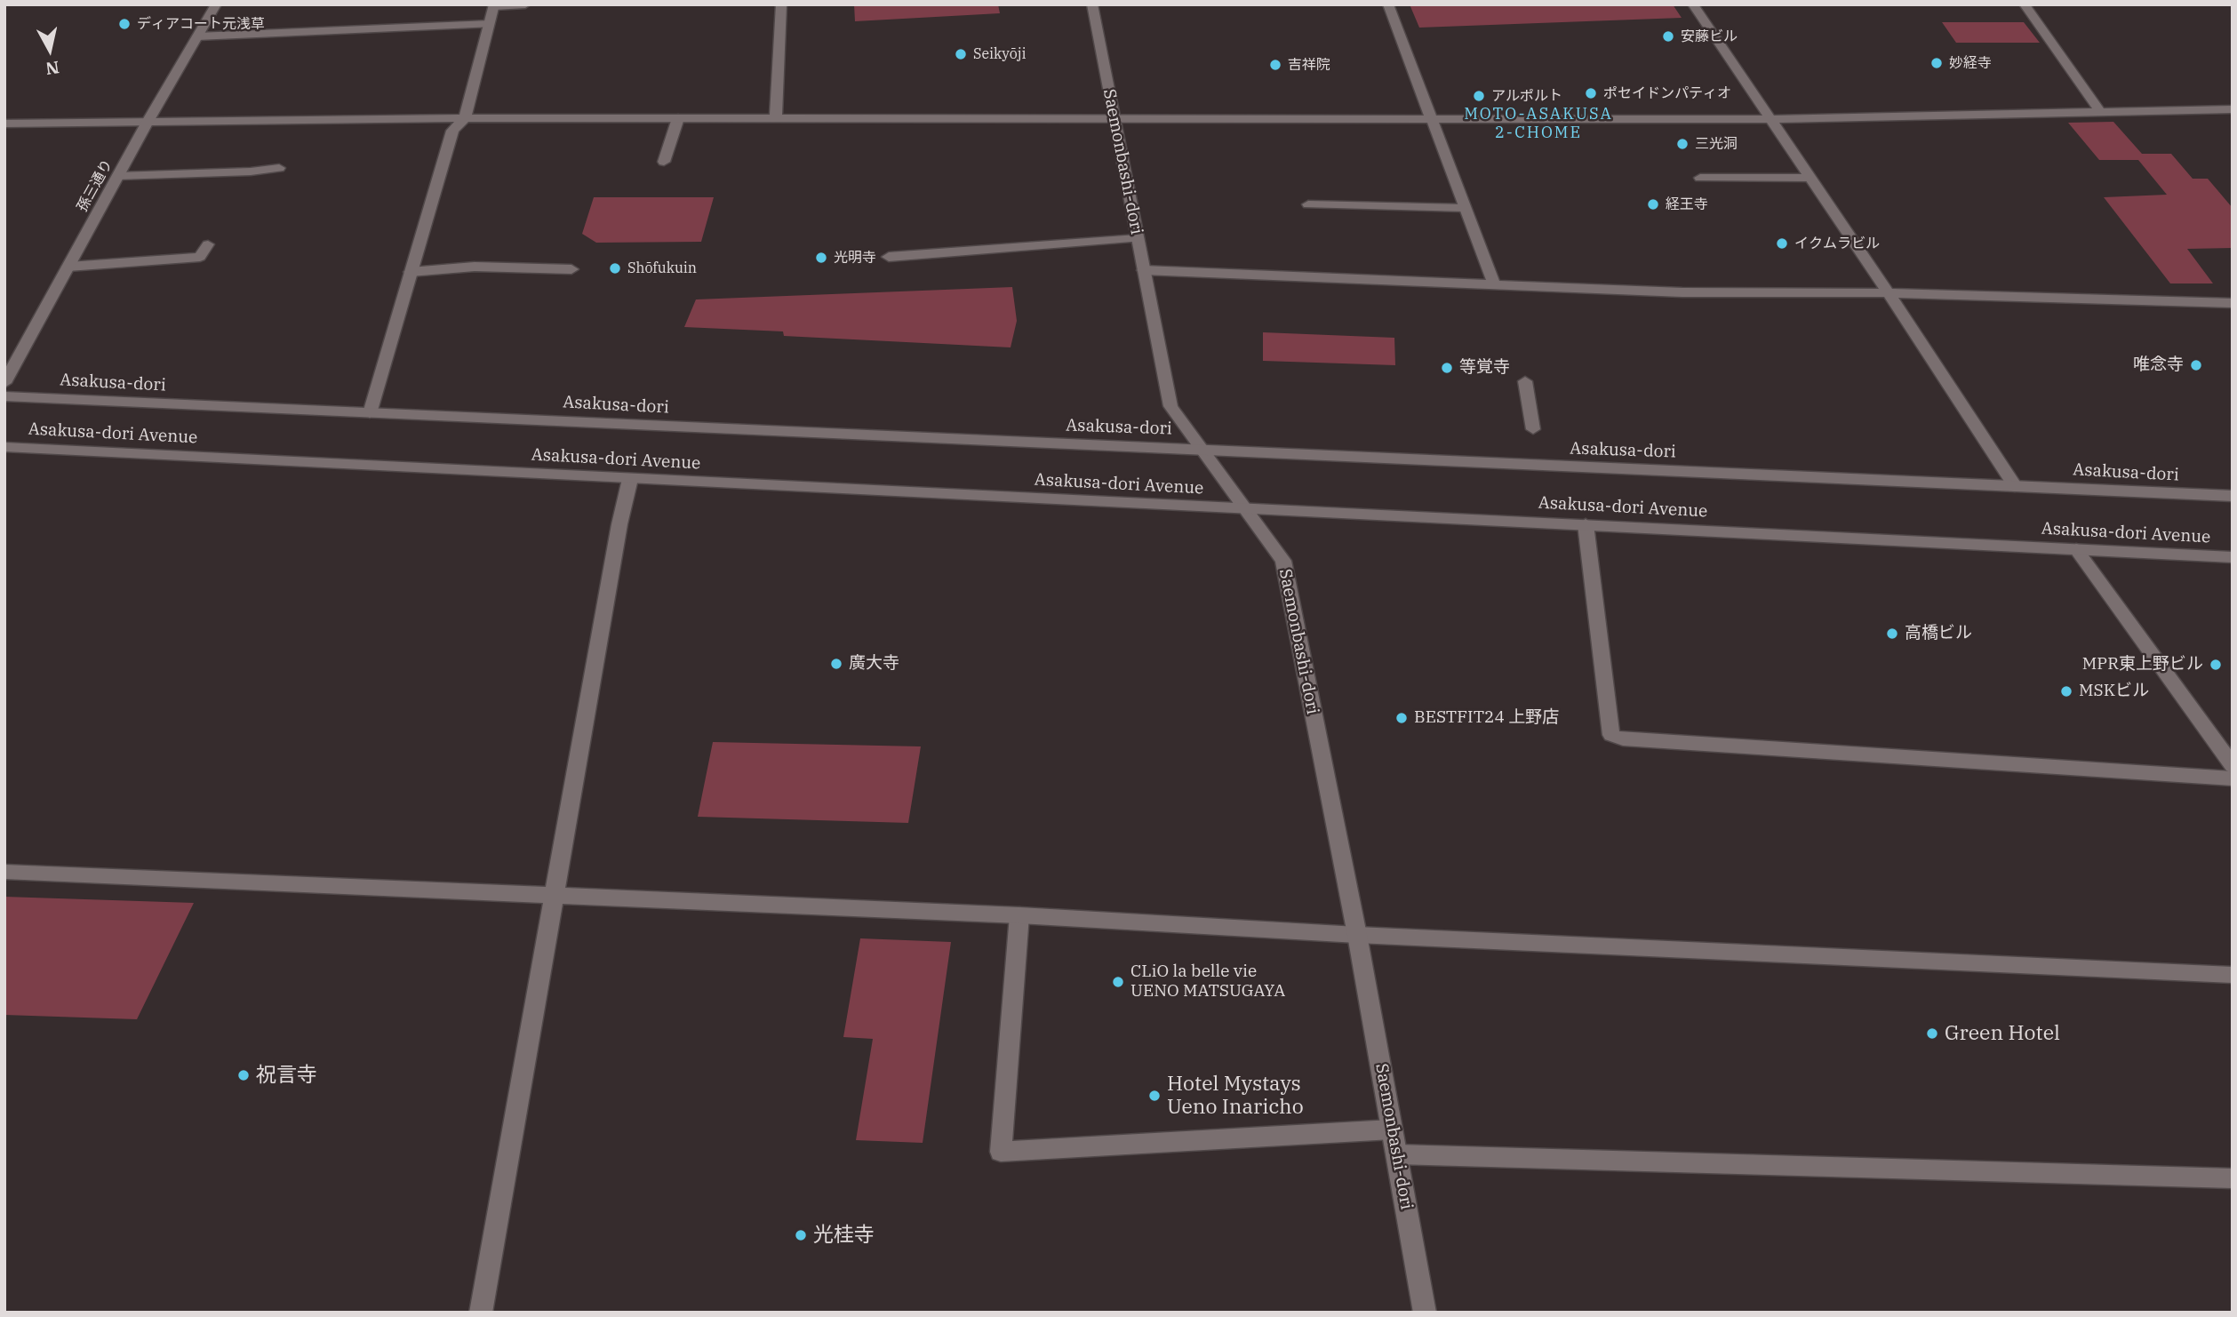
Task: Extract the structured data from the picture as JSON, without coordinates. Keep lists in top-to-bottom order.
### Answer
{
  "streets": {
    "street": [
      "Saemonbashi-dori",
      "孫三通り",
      "Asakusa-dori",
      "Asakusa-dori Avenue"
    ]
  },
  "crossings": [
    ["Saemonbashi-dori", "Asakusa-dori"],
    ["Saemonbashi-dori", "Asakusa-dori Avenue"]
  ],
  "districts": ["MOTO-ASAKUSA 2-CHOME"],
  "places": [
    "ディアコート元浅草",
    "安藤ビル",
    "Seikyōji",
    "妙経寺",
    "吉祥院",
    "ポセイドンパティオ",
    "アルポルト",
    "三光洞",
    "経王寺",
    "イクムラビル",
    "光明寺",
    "Shōfukuin",
    "唯念寺",
    "等覚寺",
    "高橋ビル",
    "廣大寺",
    "MPR東上野ビル",
    "MSKビル",
    "BESTFIT24 上野店",
    "CLiO la belle vie UENO MATSUGAYA",
    "Green Hotel",
    "祝言寺",
    "Hotel Mystays Ueno Inaricho",
    "光桂寺"
  ],
  "north": "bottom"
}
